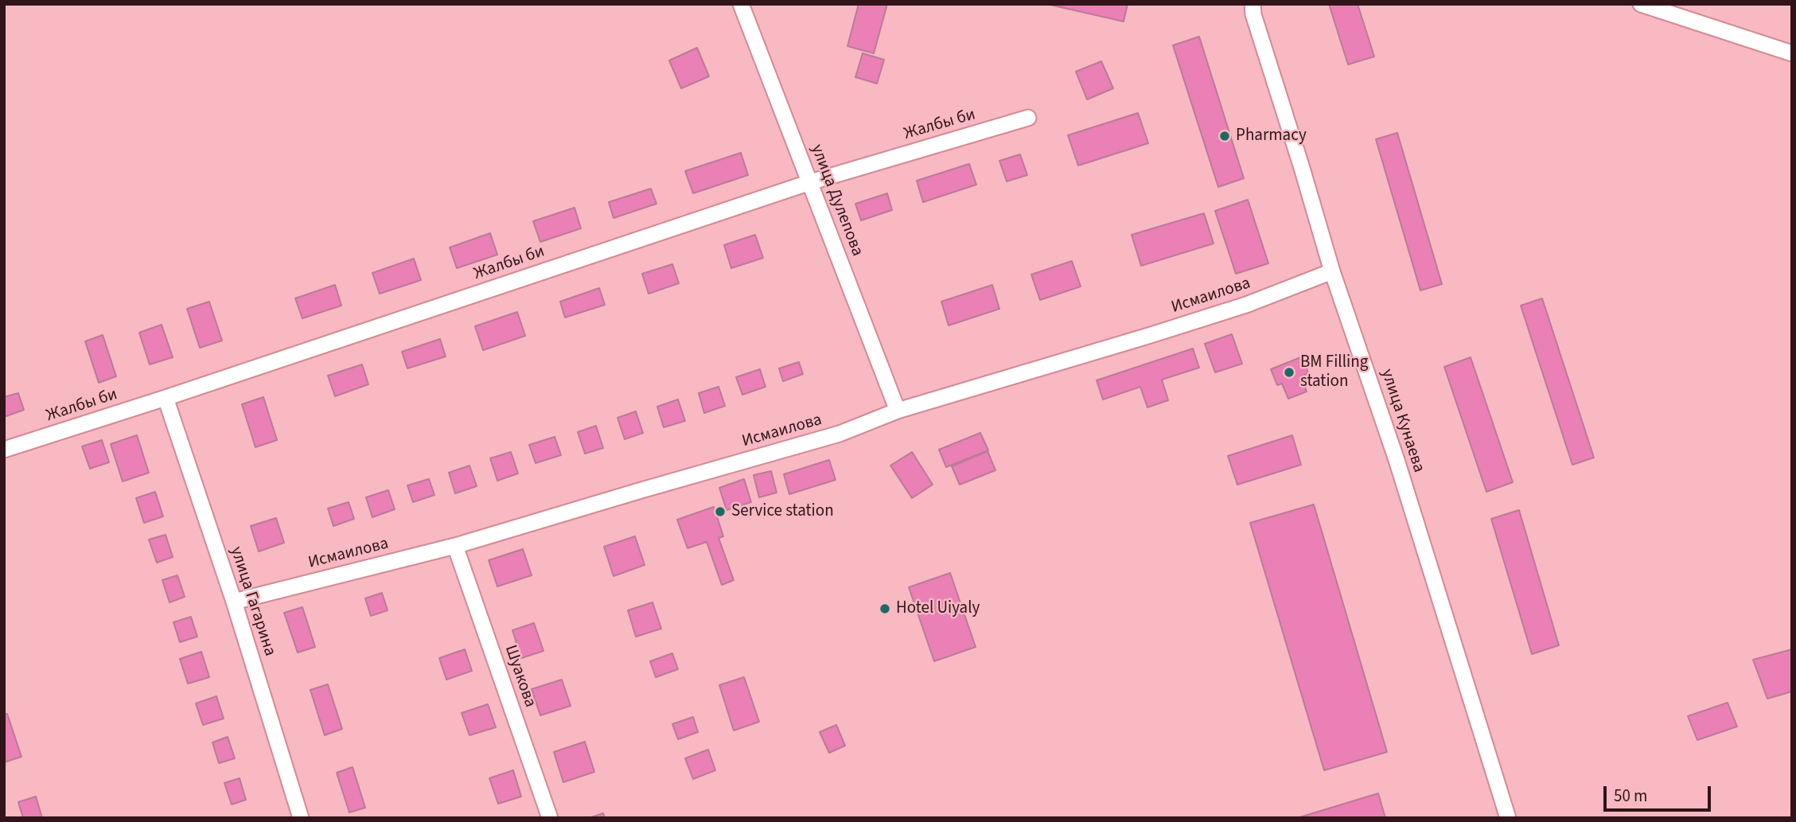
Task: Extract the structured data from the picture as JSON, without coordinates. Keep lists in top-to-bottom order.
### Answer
{
  "streets": {
    "street": [
      "Жалбы би",
      "улица Дулепова",
      "Исмаилова",
      "улица Кунаева",
      "улица Гагарина",
      "Шуакова"
    ]
  },
  "crossings": [
    ["Жалбы би", "улица Дулепова"],
    ["Жалбы би", "улица Гагарина"],
    ["улица Дулепова", "Исмаилова"],
    ["Исмаилова", "улица Кунаева"],
    ["Исмаилова", "улица Гагарина"],
    ["Исмаилова", "Шуакова"]
  ],
  "places": [
    "Pharmacy",
    "BM Filling station",
    "Service station",
    "Hotel Uiyaly"
  ],
  "scale_bar": "50 m"
}
